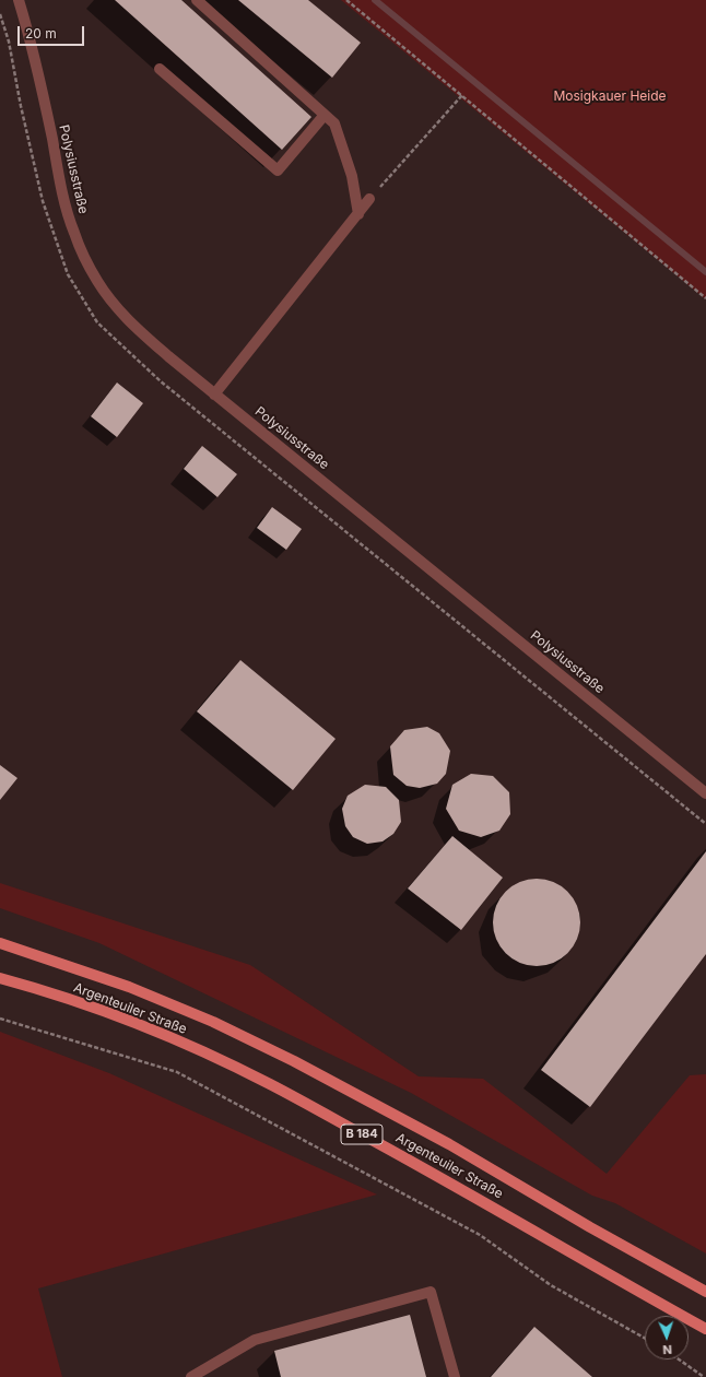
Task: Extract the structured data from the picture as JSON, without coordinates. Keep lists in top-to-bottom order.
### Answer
{
  "streets": {
    "main road": ["Argenteuiler Straße", "B 184"],
    "street": ["Polysiusstraße"]
  },
  "parks": ["Mosigkauer Heide"],
  "scale_bar": "20 m",
  "north": "bottom"
}
